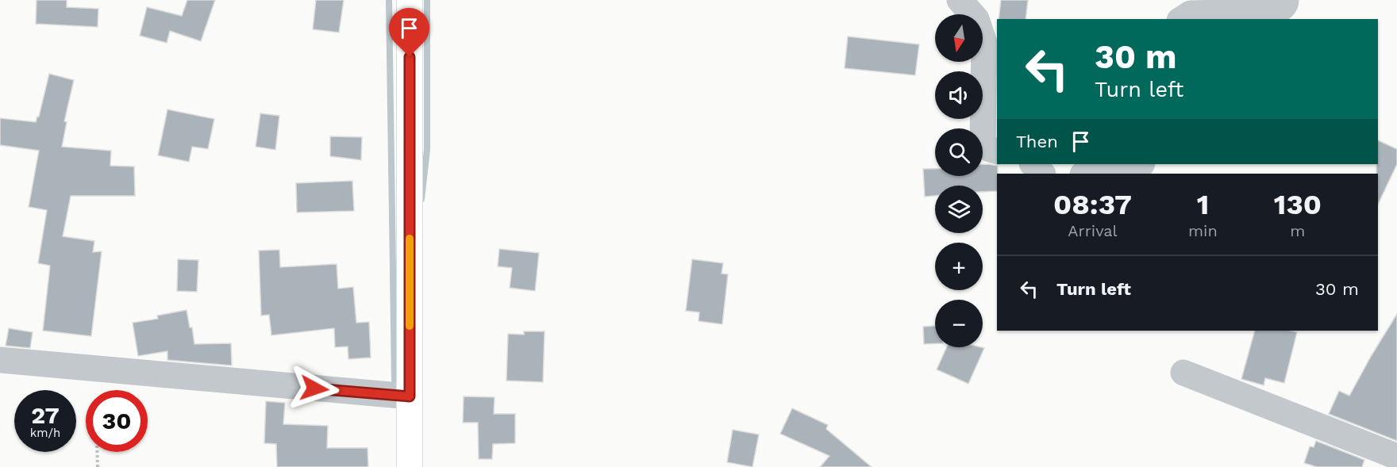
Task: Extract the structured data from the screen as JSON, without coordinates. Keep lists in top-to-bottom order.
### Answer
{
  "north": "bottom",
  "page": {
    "map_buttons": ["+", "−"],
    "turn": ["30 m", "Turn left"],
    "then": "Then",
    "eta": [
      "08:37",
      "Arrival",
      "1",
      "min",
      "130",
      "m"
    ],
    "list": [
      {
        "name": "Turn left",
        "value": "30 m"
      }
    ],
    "speed": "27 km/h",
    "limit": "30"
  }
}
